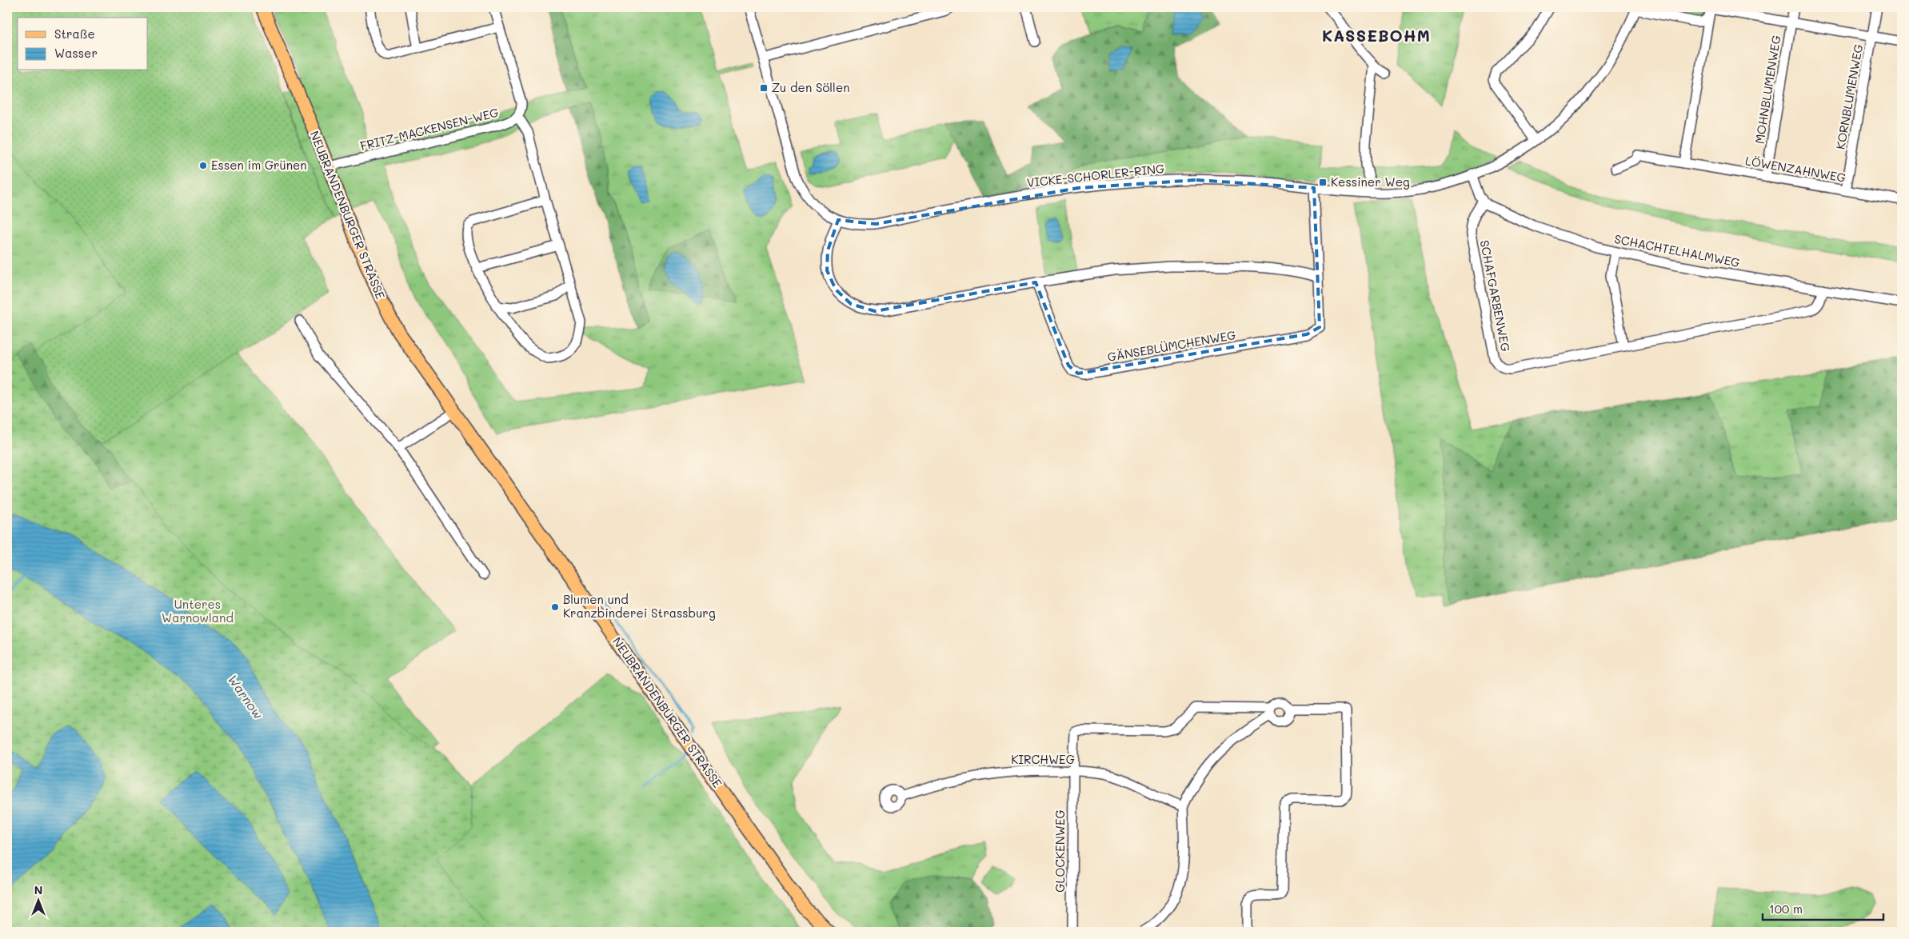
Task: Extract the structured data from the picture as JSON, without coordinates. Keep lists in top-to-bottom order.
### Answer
{
  "streets": {
    "main road": ["NEUBRANDENBURGER STRASSE"],
    "street": [
      "MOHNBLUMENWEG",
      "KORNBLUMENWEG",
      "FRITZ-MACKENSEN-WEG",
      "LÖWENZAHNWEG",
      "VICKE-SCHORLER-RING",
      "SCHACHTELHALMWEG",
      "SCHAFGARBENWEG",
      "GÄNSEBLÜMCHENWEG",
      "KIRCHWEG",
      "GLOCKENWEG"
    ]
  },
  "crossings": [
    ["MOHNBLUMENWEG", "LÖWENZAHNWEG"],
    ["KORNBLUMENWEG", "LÖWENZAHNWEG"],
    ["FRITZ-MACKENSEN-WEG", "NEUBRANDENBURGER STRASSE"],
    ["VICKE-SCHORLER-RING", "GÄNSEBLÜMCHENWEG"],
    ["SCHACHTELHALMWEG", "SCHAFGARBENWEG"],
    ["KIRCHWEG", "GLOCKENWEG"]
  ],
  "districts": ["KASSEBOHM"],
  "water": ["Warnow"],
  "parks": ["Unteres Warnowland"],
  "places": {
    "transit": ["Zu den Söllen", "Kessiner Weg"],
    "other": ["Essen im Grünen", "Blumen und Kranzbinderei Strassburg"]
  },
  "legend": ["Straße", "Wasser"],
  "scale_bar": "100 m",
  "north": "top"
}
